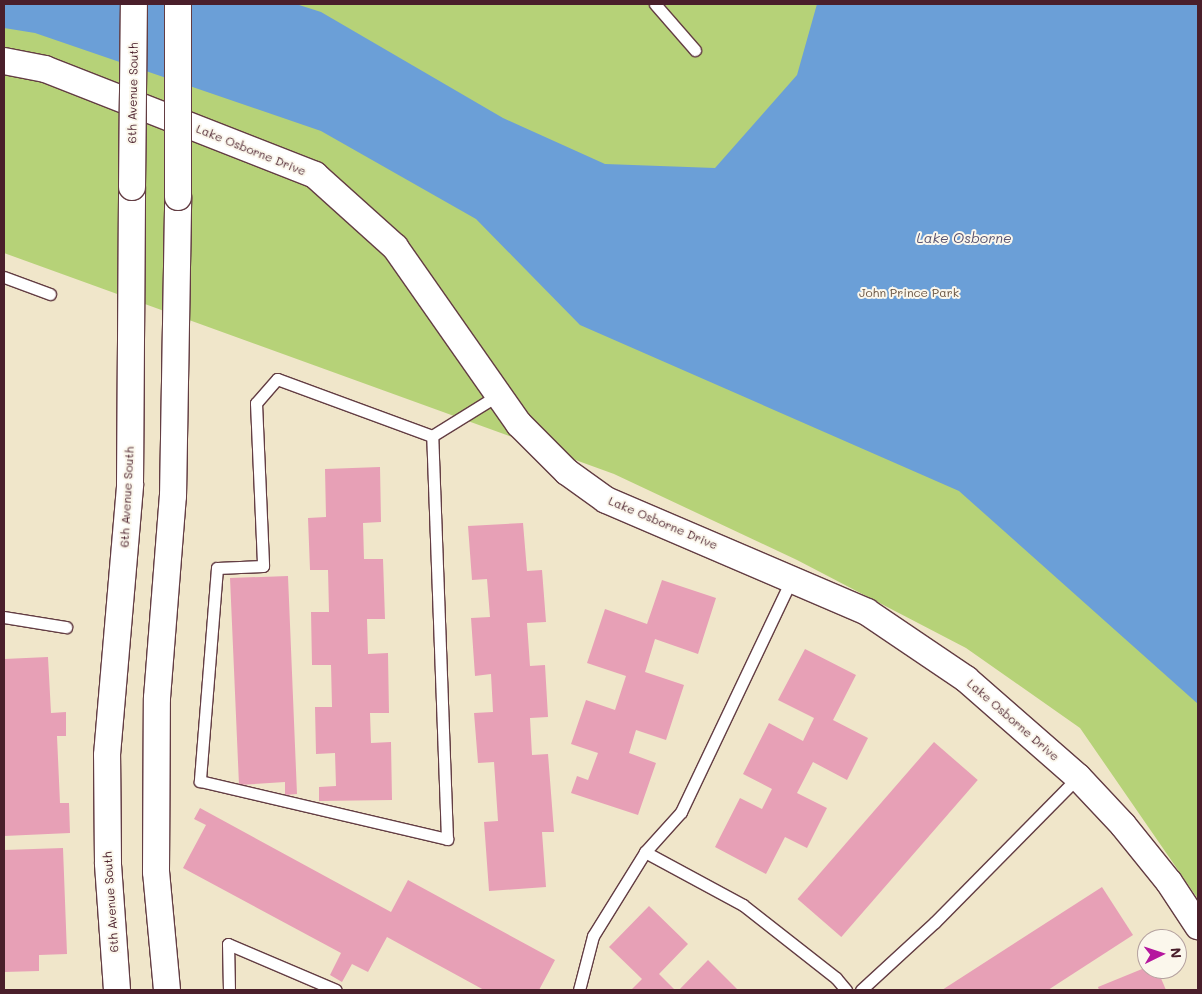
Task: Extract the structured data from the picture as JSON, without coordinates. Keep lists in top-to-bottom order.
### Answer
{
  "streets": {
    "street": ["6th Avenue South", "Lake Osborne Drive"]
  },
  "water": ["Lake Osborne"],
  "parks": ["John Prince Park"],
  "north": "right"
}
